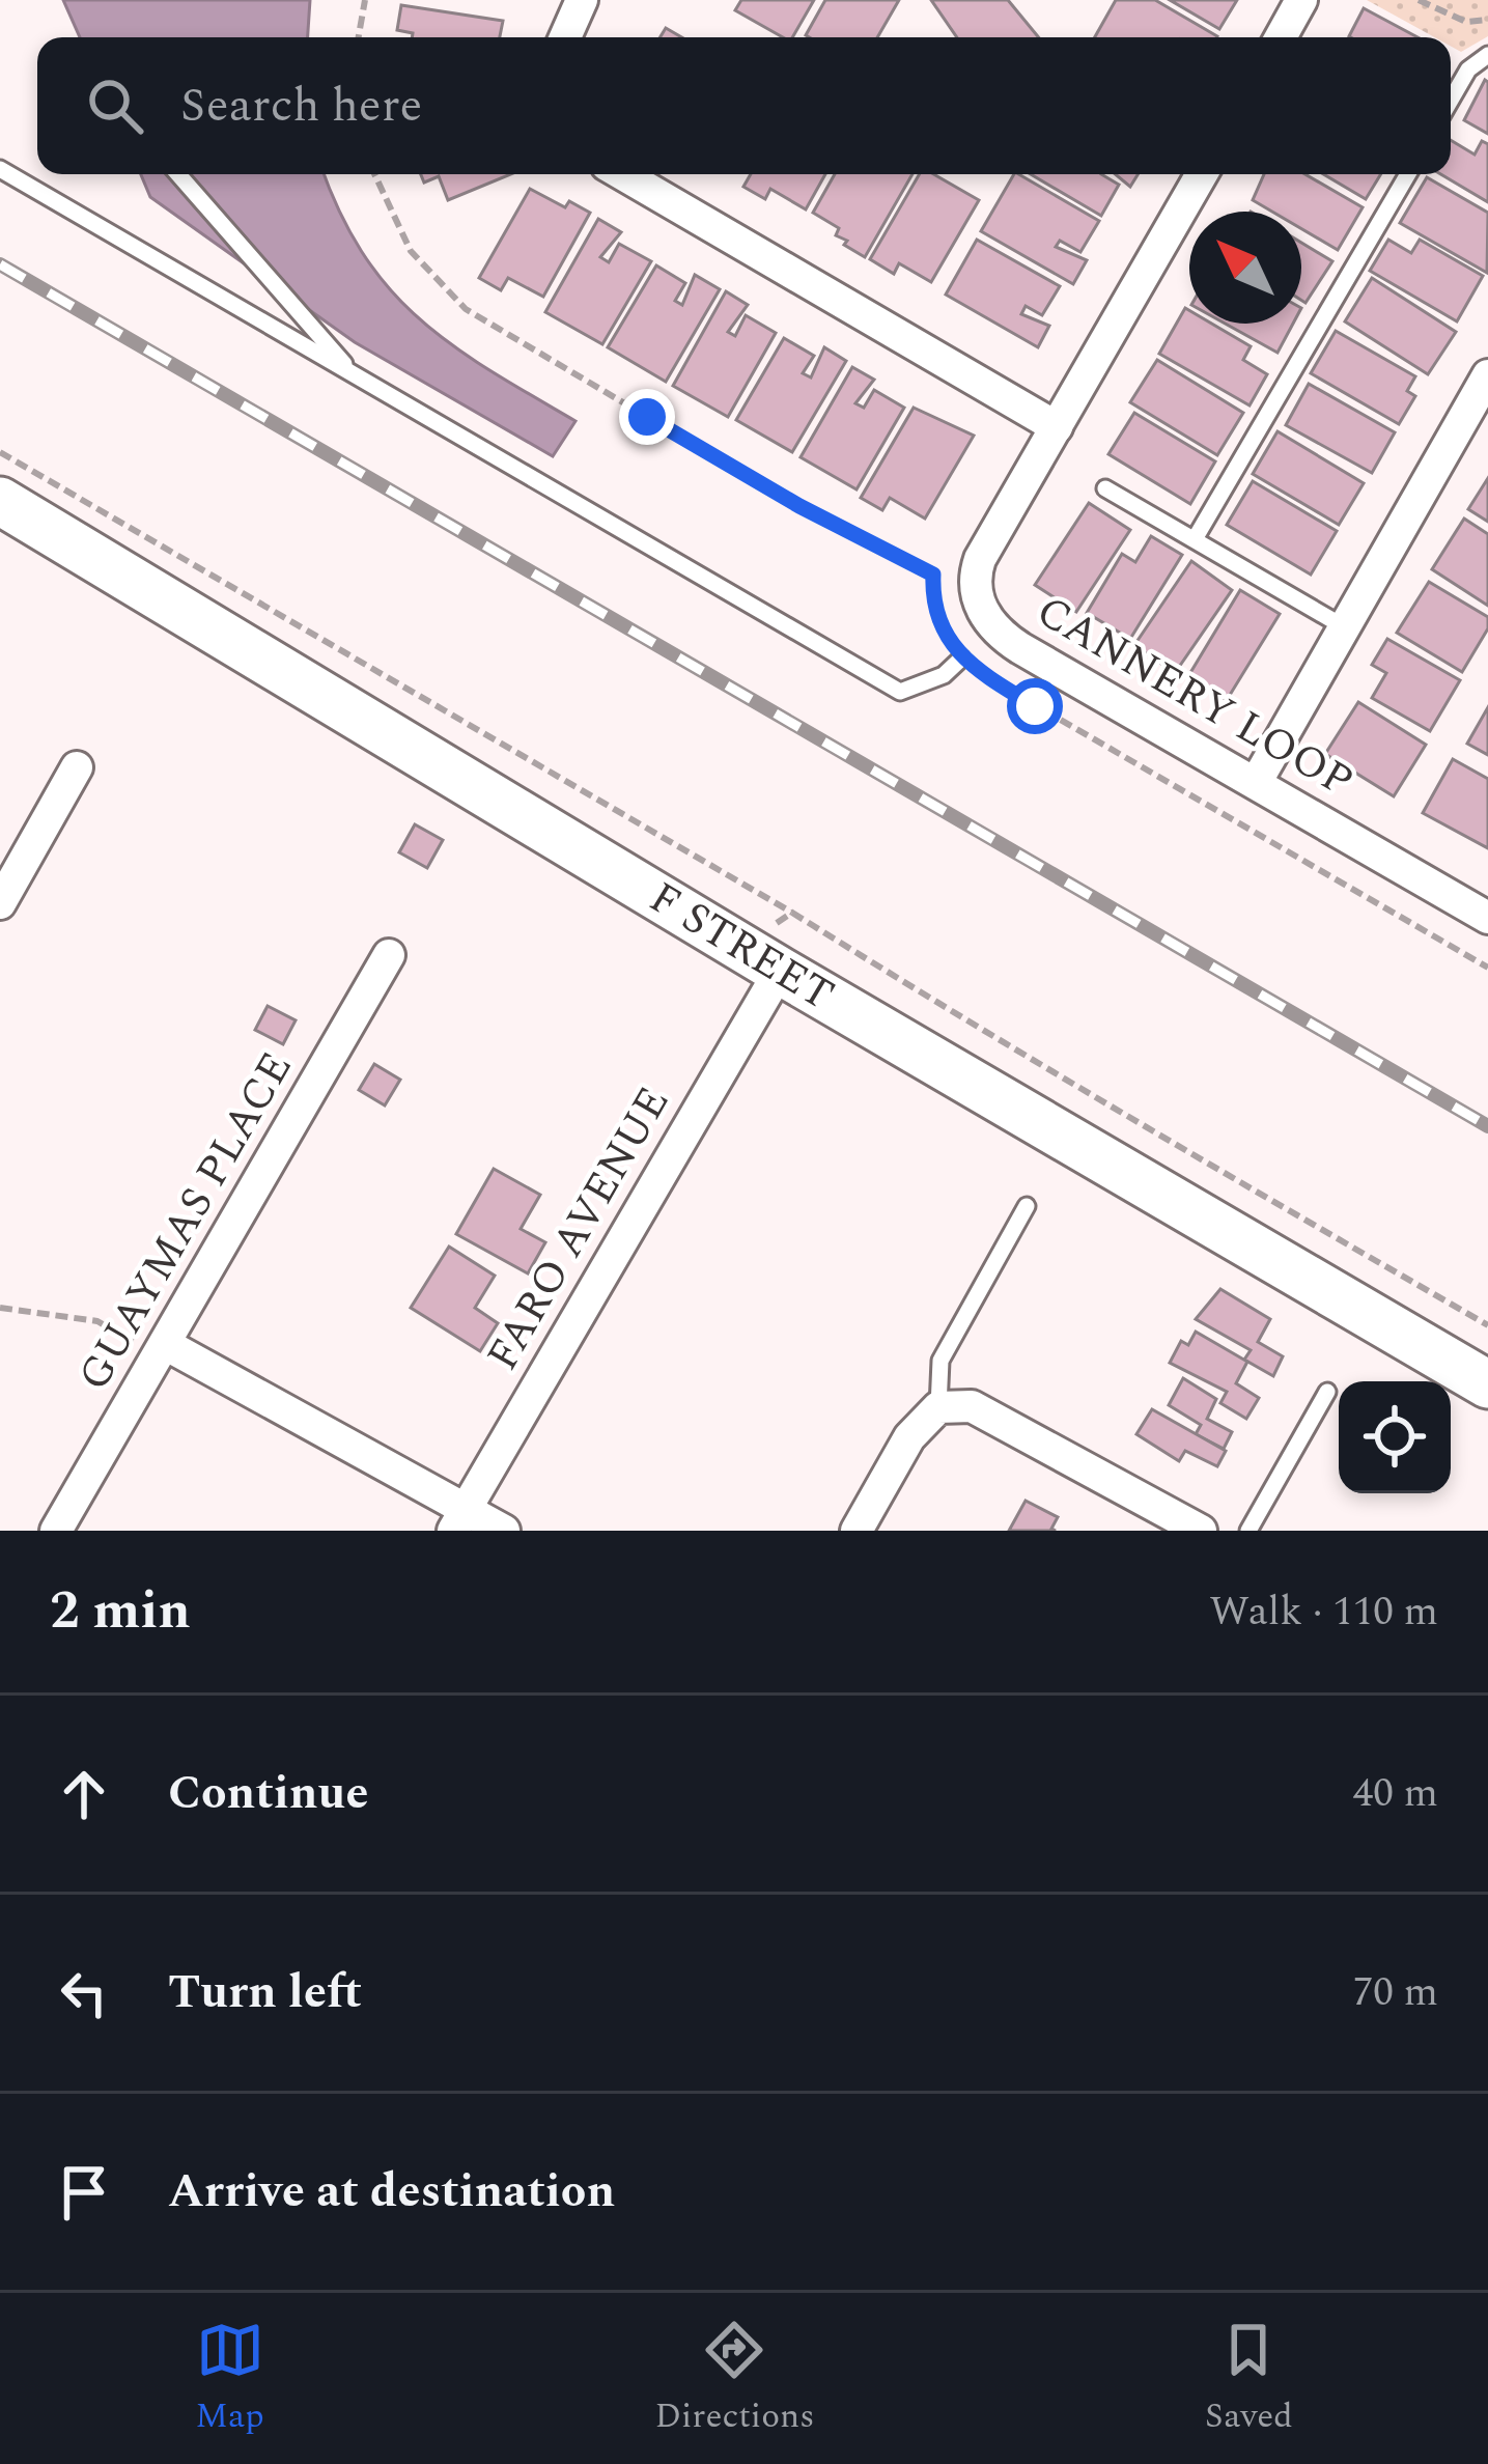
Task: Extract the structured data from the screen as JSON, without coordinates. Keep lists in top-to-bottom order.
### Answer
{
  "streets": {
    "street": [
      "CANNERY LOOP",
      "F STREET",
      "GUAYMAS PLACE",
      "FARO AVENUE"
    ]
  },
  "crossings": [
    ["F STREET", "FARO AVENUE"]
  ],
  "north": "top left",
  "page": {
    "search": "Search here",
    "heading": ["2 min", "Walk · 110 m"],
    "list": [
      ["Continue", "40 m"],
      ["Turn left", "70 m"],
      "Arrive at destination"
    ],
    "nav": ["Map", "Directions", "Saved"]
  }
}
